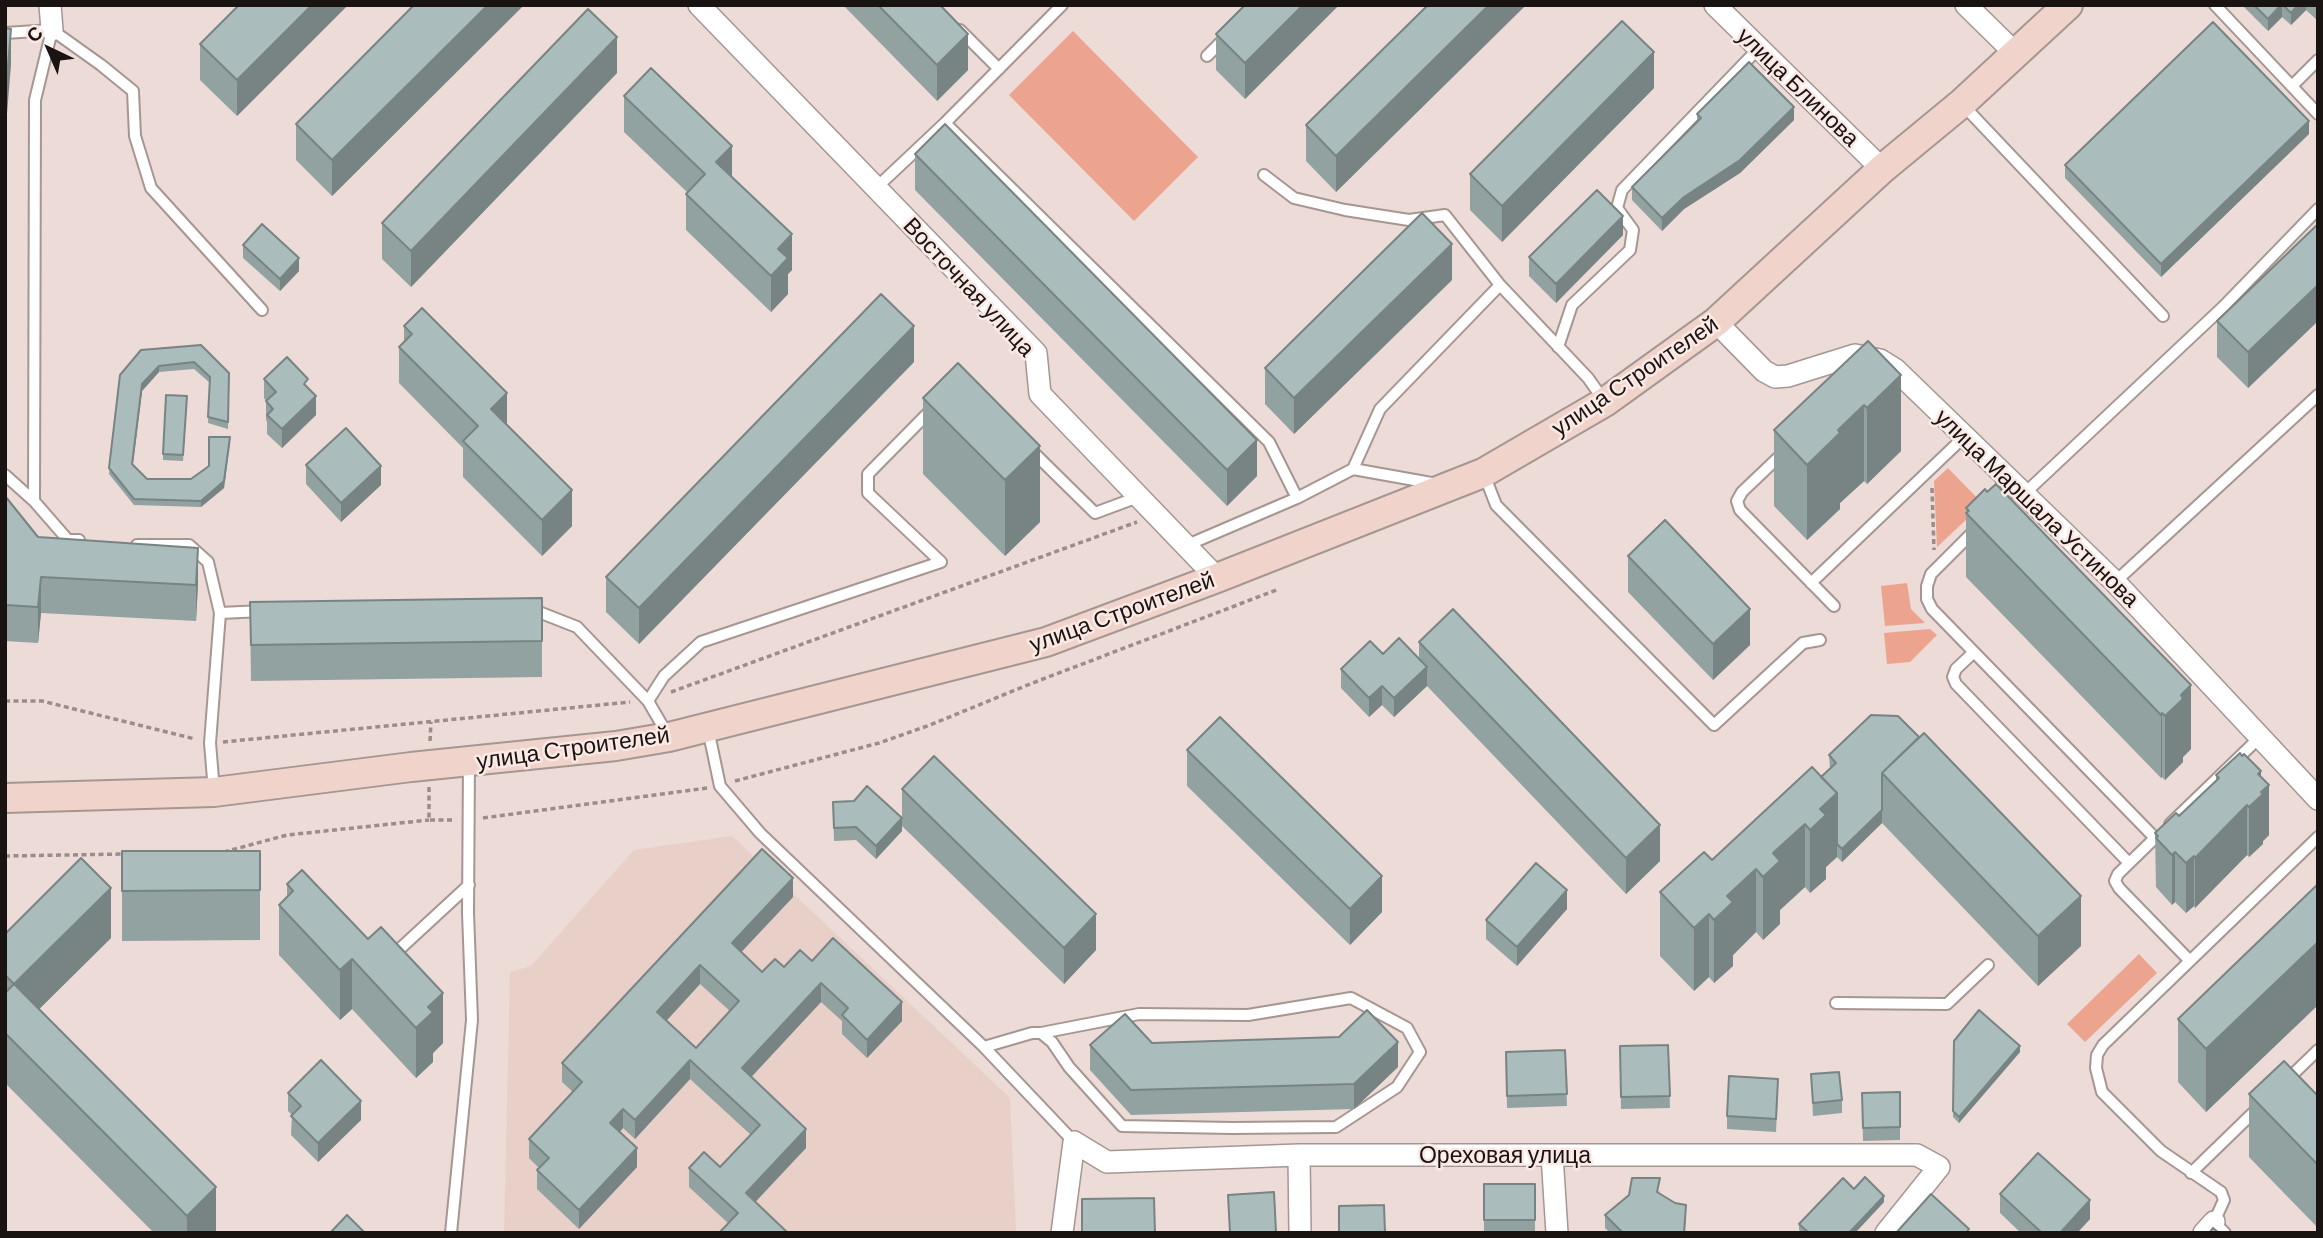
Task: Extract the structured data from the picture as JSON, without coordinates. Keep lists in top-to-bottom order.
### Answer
{
  "streets": {
    "main road": ["улица Строителей"],
    "street": [
      "улица Блинова",
      "Восточная улица",
      "улица Маршала Устинова",
      "Ореховая улица"
    ]
  },
  "crossings": [
    ["улица Блинова", "улица Строителей"],
    ["Восточная улица", "улица Строителей"],
    ["улица Строителей", "улица Маршала Устинова"]
  ],
  "north": "top left"
}
